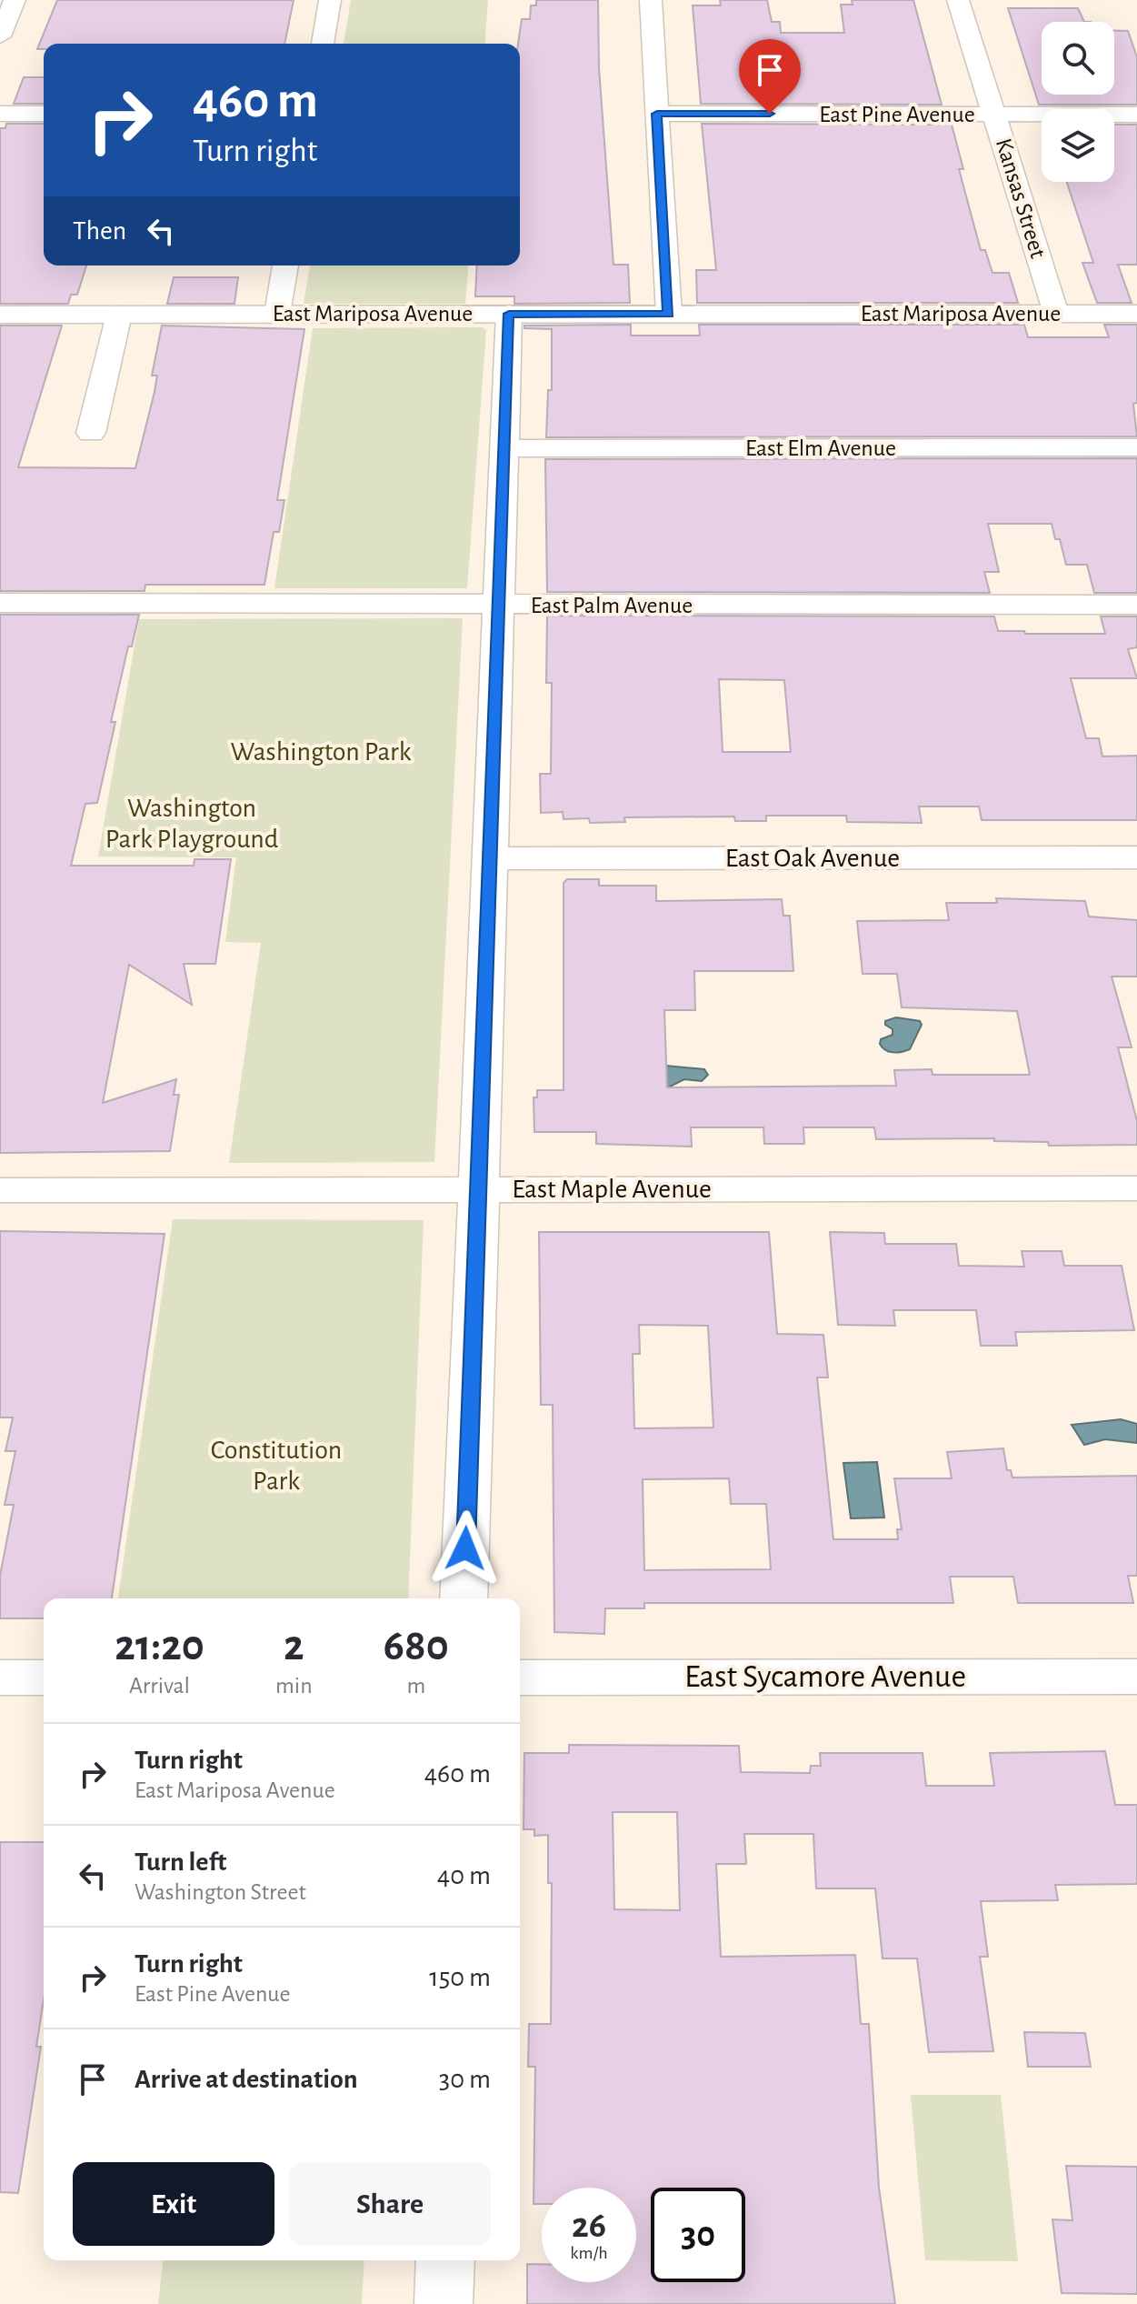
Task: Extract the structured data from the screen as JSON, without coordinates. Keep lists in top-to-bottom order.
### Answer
{
  "streets": {
    "street": [
      "East Pine Avenue",
      "Kansas Street",
      "East Mariposa Avenue",
      "East Elm Avenue",
      "East Palm Avenue",
      "East Oak Avenue",
      "East Maple Avenue",
      "East Sycamore Avenue"
    ]
  },
  "crossings": [
    ["East Pine Avenue", "Kansas Street"],
    ["Kansas Street", "East Mariposa Avenue"]
  ],
  "parks": ["Washington Park", "Washington Park Playground", "Constitution Park"],
  "page": {
    "turn": ["460 m", "Turn right"],
    "then": "Then",
    "eta": [
      "21:20",
      "Arrival",
      "2",
      "min",
      "680",
      "m"
    ],
    "list": [
      {
        "name": "Turn right",
        "note": "East Mariposa Avenue",
        "value": "460 m"
      },
      {
        "name": "Turn left",
        "note": "Washington Street",
        "value": "40 m"
      },
      {
        "name": "Turn right",
        "note": "East Pine Avenue",
        "value": "150 m"
      },
      {
        "name": "Arrive at destination",
        "value": "30 m"
      }
    ],
    "buttons": ["Exit", "Share"],
    "speed": "26 km/h",
    "limit": "30"
  }
}
